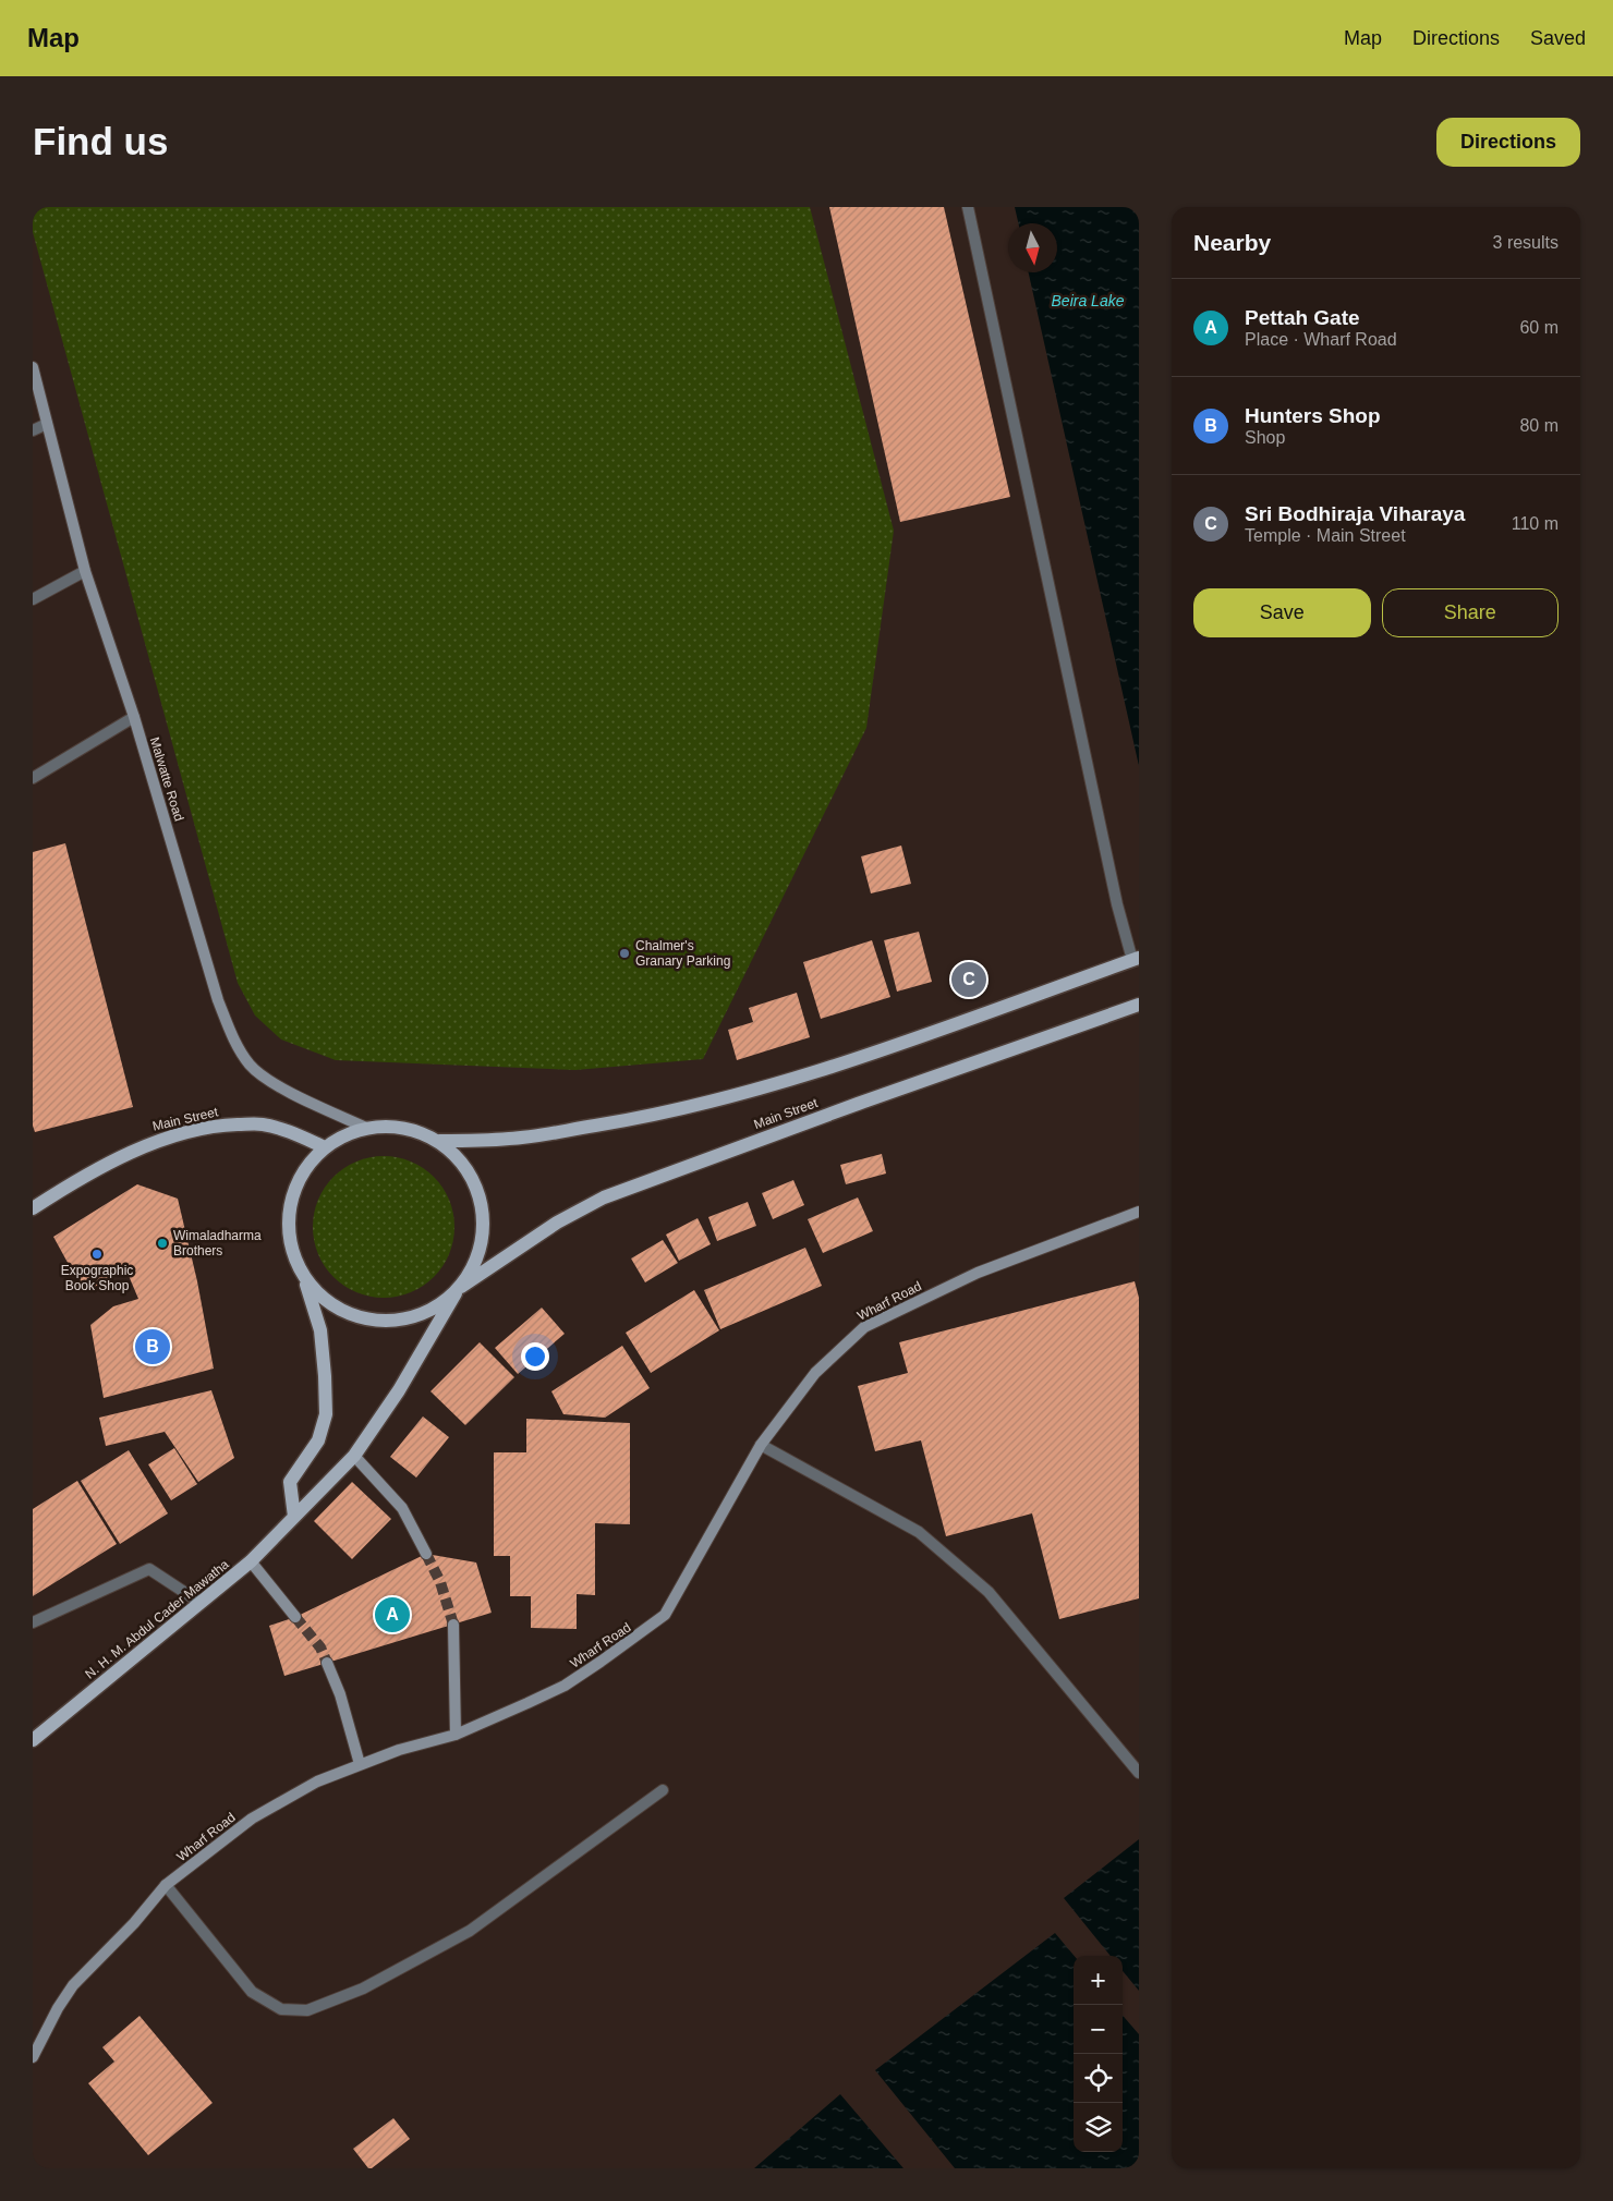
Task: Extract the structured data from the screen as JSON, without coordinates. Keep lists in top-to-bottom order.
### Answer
{
  "streets": {
    "main road": [
      "Malwatte Road",
      "Main Street",
      "Wharf Road",
      "N. H. M. Abdul Cader Mawatha"
    ]
  },
  "crossings": [
    ["Main Street", "N. H. M. Abdul Cader Mawatha"]
  ],
  "water": ["Beira Lake"],
  "places": ["Chalmer's Granary Parking", "Wimaladharma Brothers", "Expographic Book Shop"],
  "north": "bottom",
  "page": {
    "header": "Map",
    "nav": ["Map", "Directions", "Saved"],
    "buttons": [
      "Directions",
      ["Save", "Share"]
    ],
    "title": "Find us",
    "heading": ["Nearby", "3 results"],
    "list": [
      {
        "mark": "A",
        "name": "Pettah Gate",
        "note": "Place · Wharf Road",
        "value": "60 m"
      },
      {
        "mark": "B",
        "name": "Hunters Shop",
        "note": "Shop",
        "value": "80 m"
      },
      {
        "mark": "C",
        "name": "Sri Bodhiraja Viharaya",
        "note": "Temple · Main Street",
        "value": "110 m"
      }
    ],
    "pins": ["C", "B", "A"],
    "map_buttons": ["+", "−"]
  }
}
